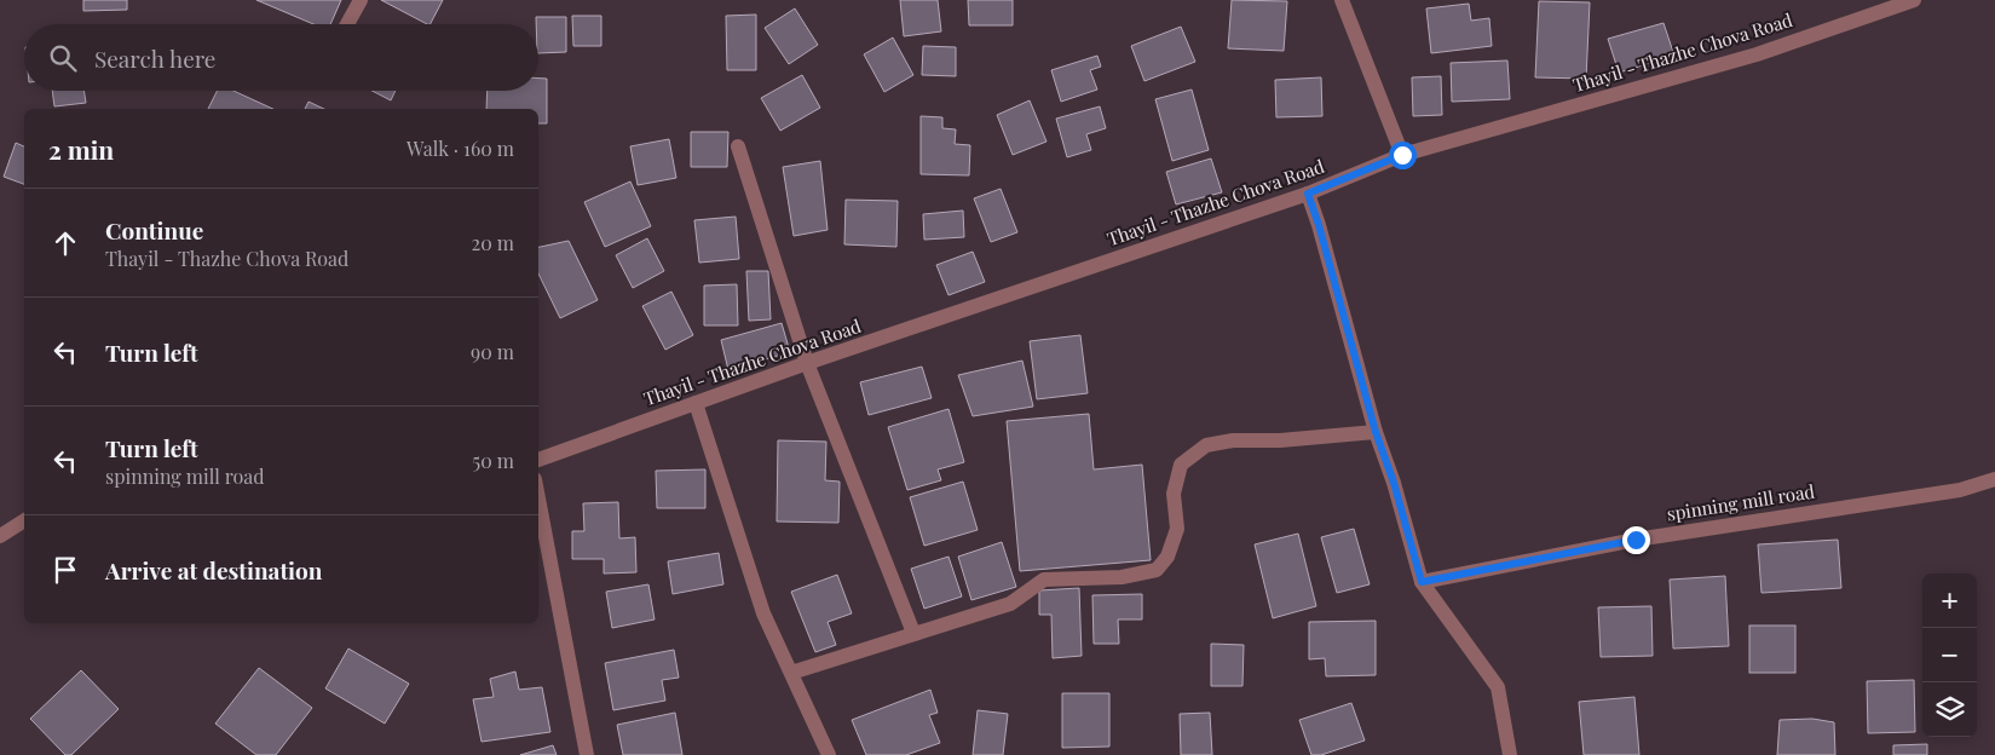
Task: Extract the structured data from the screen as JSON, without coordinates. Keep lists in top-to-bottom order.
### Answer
{
  "streets": {
    "street": ["Thayil - Thazhe Chova Road", "spinning mill road"]
  },
  "page": {
    "search": "Search here",
    "heading": ["2 min", "Walk · 160 m"],
    "list": [
      ["Continue", "Thayil - Thazhe Chova Road", "20 m"],
      ["Turn left", "90 m"],
      ["Turn left", "spinning mill road", "50 m"],
      "Arrive at destination"
    ],
    "map_buttons": ["+", "−"]
  }
}
